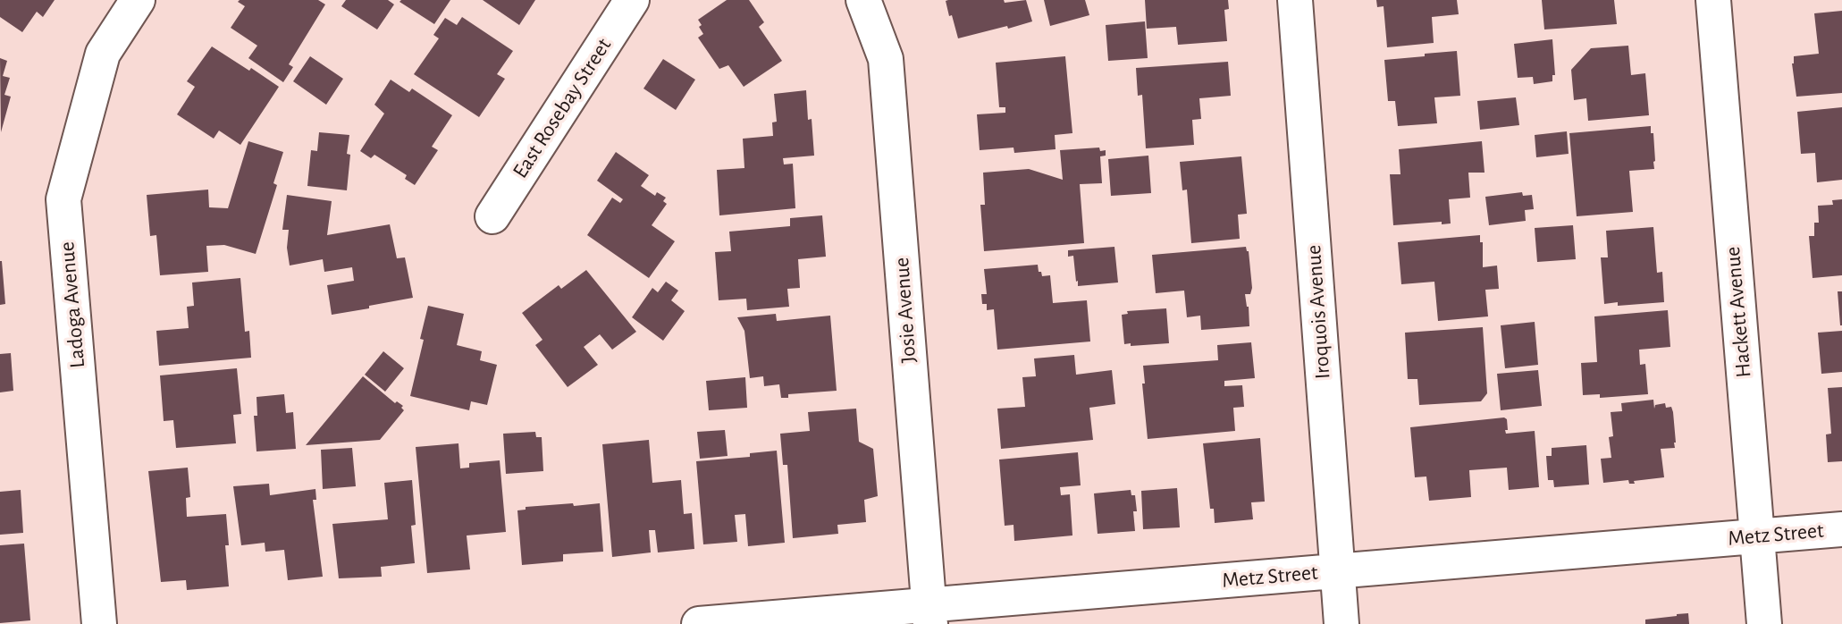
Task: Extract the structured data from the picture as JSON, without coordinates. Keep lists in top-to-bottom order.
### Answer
{
  "streets": {
    "street": [
      "East Rosebay Street",
      "Ladoga Avenue",
      "Josie Avenue",
      "Iroquois Avenue",
      "Hackett Avenue",
      "Metz Street"
    ]
  },
  "crossings": [
    ["Josie Avenue", "Metz Street"],
    ["Iroquois Avenue", "Metz Street"],
    ["Hackett Avenue", "Metz Street"]
  ]
}
